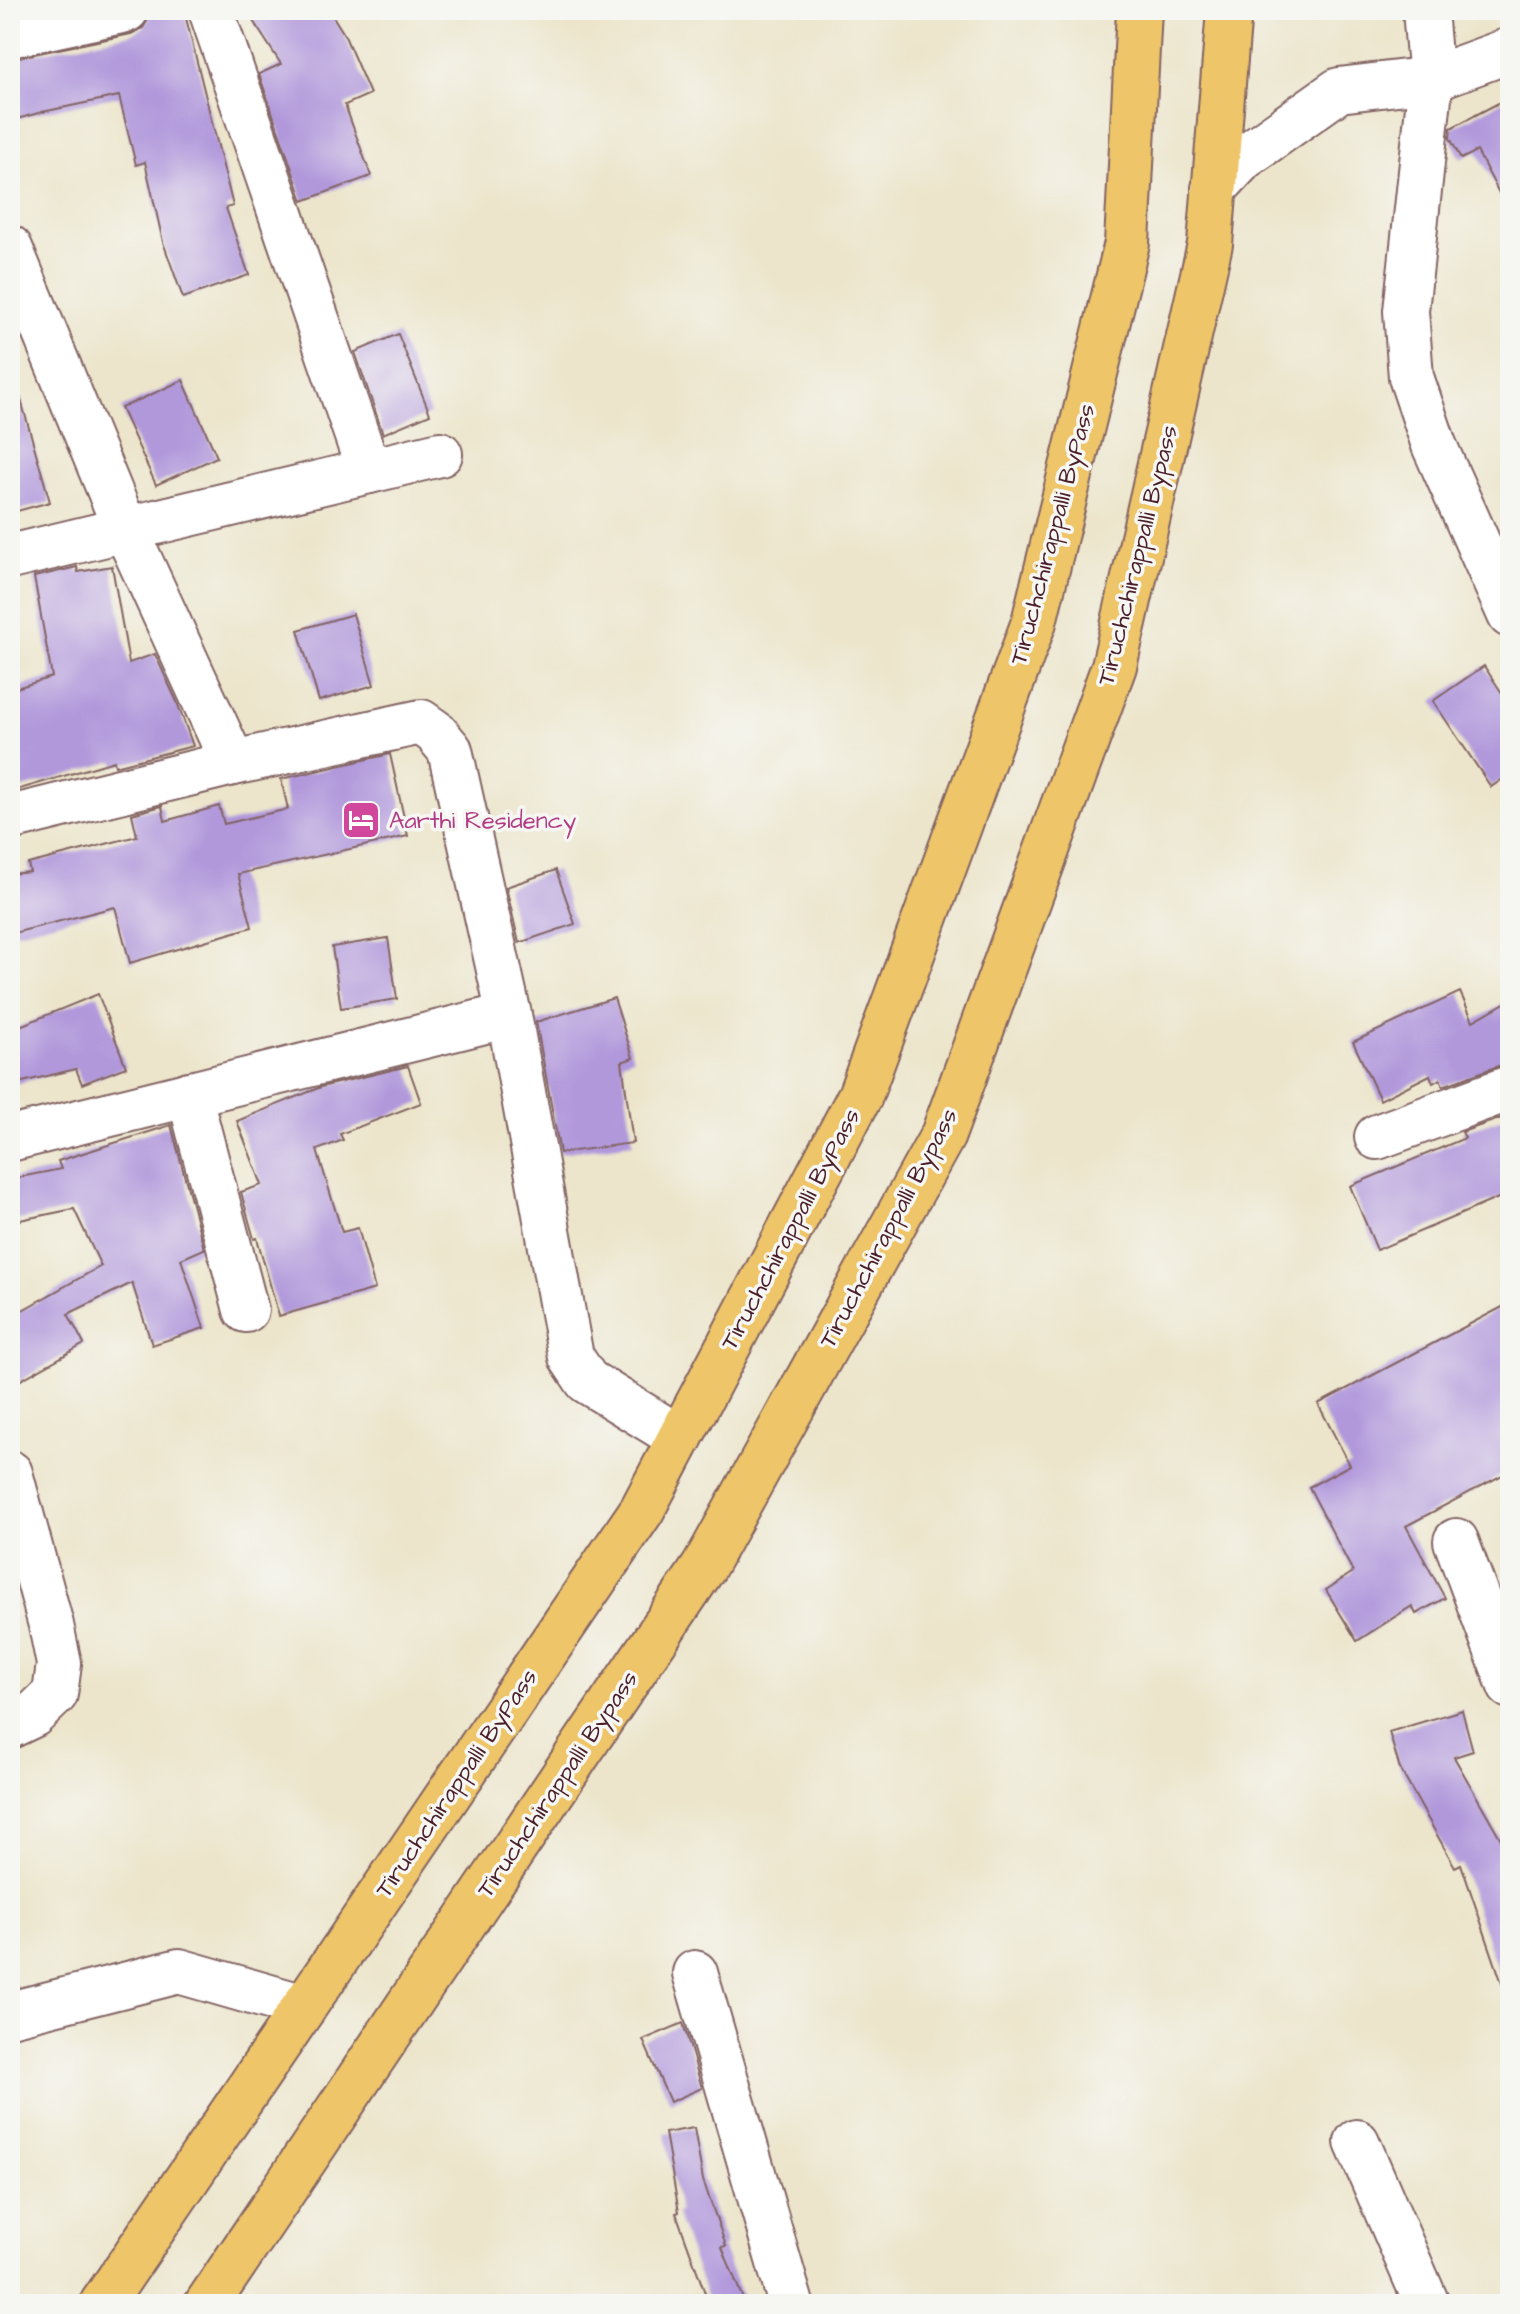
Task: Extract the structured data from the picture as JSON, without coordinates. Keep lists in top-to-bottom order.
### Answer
{
  "streets": {
    "highway": ["Tiruchchirappalli ByPass", "Tiruchchirappalli Bypass"]
  },
  "places": {
    "hotel": ["Aarthi Residency"]
  }
}
